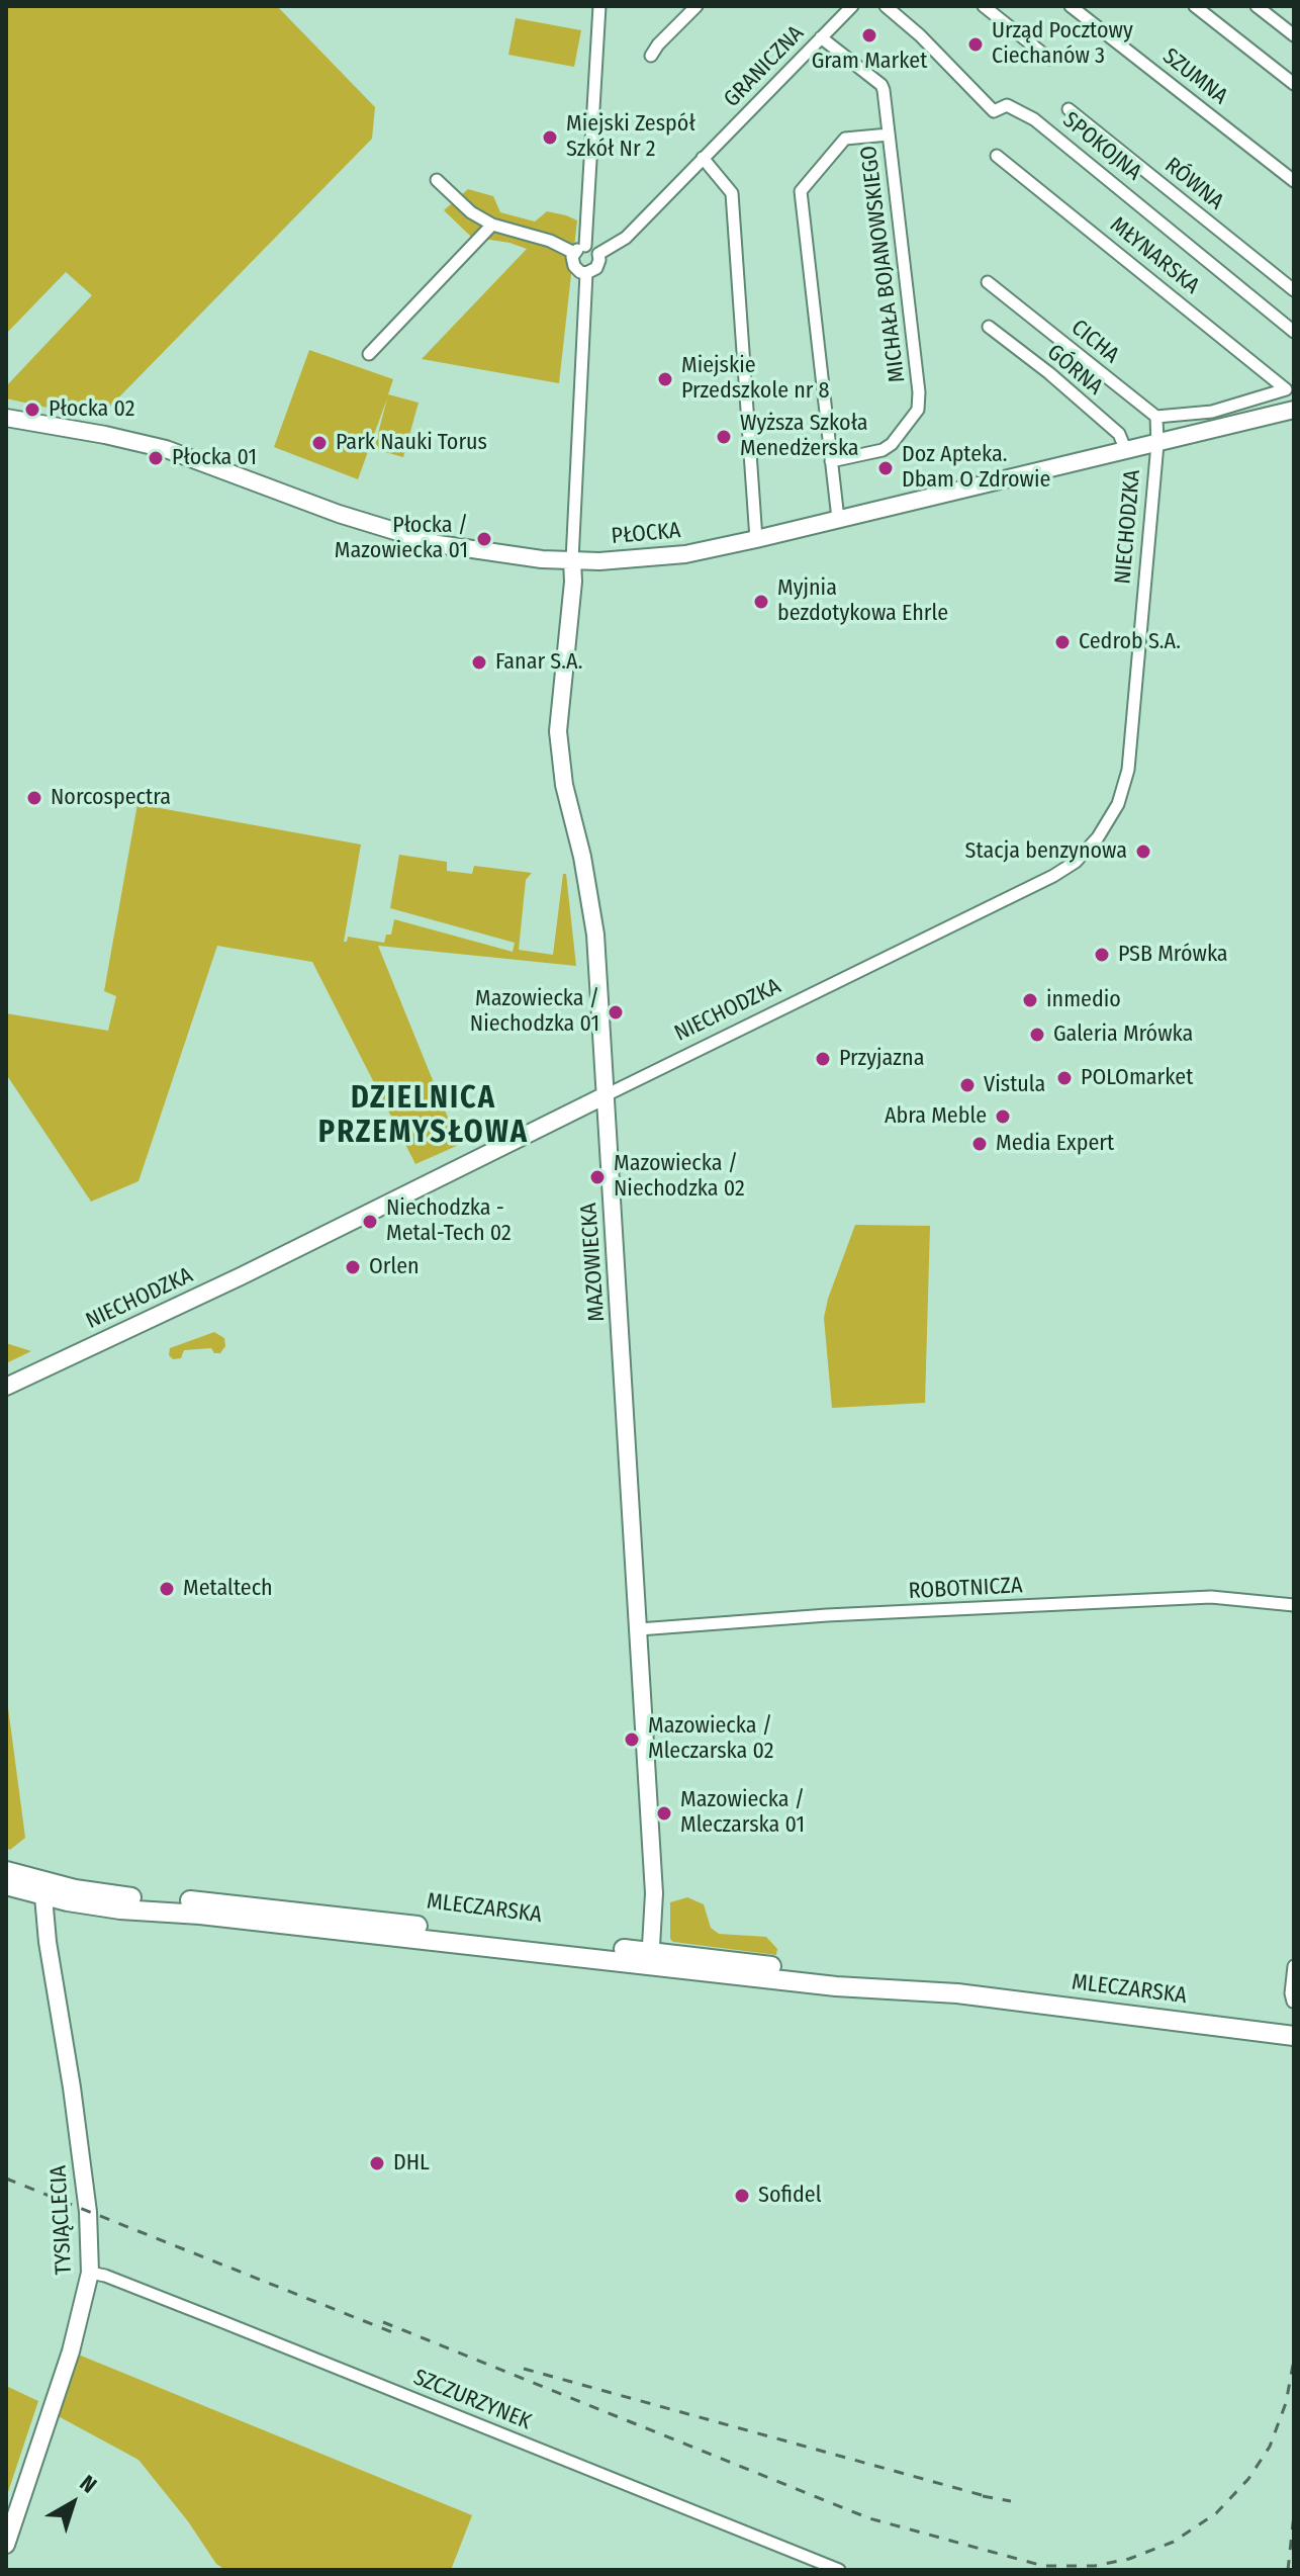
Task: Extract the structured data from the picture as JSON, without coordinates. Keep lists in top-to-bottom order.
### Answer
{
  "streets": {
    "main road": ["MLECZARSKA"],
    "street": [
      "GRANICZNA",
      "SZUMNA",
      "SPOKOJNA",
      "RÓWNA",
      "MŁYNARSKA",
      "MICHAŁA BOJANOWSKIEGO",
      "CICHA",
      "GÓRNA",
      "NIECHODZKA",
      "PŁOCKA",
      "MAZOWIECKA",
      "ROBOTNICZA",
      "TYSIĄCLECIA",
      "SZCZURZYNEK"
    ]
  },
  "crossings": [
    ["GRANICZNA", "MICHAŁA BOJANOWSKIEGO"],
    ["MŁYNARSKA", "CICHA"],
    ["GÓRNA", "PŁOCKA"],
    ["NIECHODZKA", "PŁOCKA"],
    ["NIECHODZKA", "MAZOWIECKA"],
    ["PŁOCKA", "MAZOWIECKA"],
    ["MAZOWIECKA", "ROBOTNICZA"],
    ["MAZOWIECKA", "MLECZARSKA"],
    ["MLECZARSKA", "TYSIĄCLECIA"],
    ["TYSIĄCLECIA", "SZCZURZYNEK"]
  ],
  "districts": ["DZIELNICA PRZEMYSŁOWA"],
  "places": [
    "Gram Market",
    "Urząd Pocztowy Ciechanów 3",
    "Miejski Zespół Szkół Nr 2",
    "Miejskie Przedszkole nr 8",
    "Płocka 02",
    "Wyższa Szkoła Menedżerska",
    "Park Nauki Torus",
    "Płocka 01",
    "Doz Apteka. Dbam O Zdrowie",
    "Płocka / Mazowiecka 01",
    "Myjnia bezdotykowa Ehrle",
    "Cedrob S.A.",
    "Fanar S.A.",
    "Norcospectra",
    "Stacja benzynowa",
    "PSB Mrówka",
    "inmedio",
    "Mazowiecka / Niechodzka 01",
    "Galeria Mrówka",
    "Przyjazna",
    "POLOmarket",
    "Vistula",
    "Abra Meble",
    "Media Expert",
    "Mazowiecka / Niechodzka 02",
    "Niechodzka - Metal-Tech 02",
    "Orlen",
    "Metaltech",
    "Mazowiecka / Mleczarska 02",
    "Mazowiecka / Mleczarska 01",
    "DHL",
    "Sofidel"
  ],
  "north": "top right"
}
